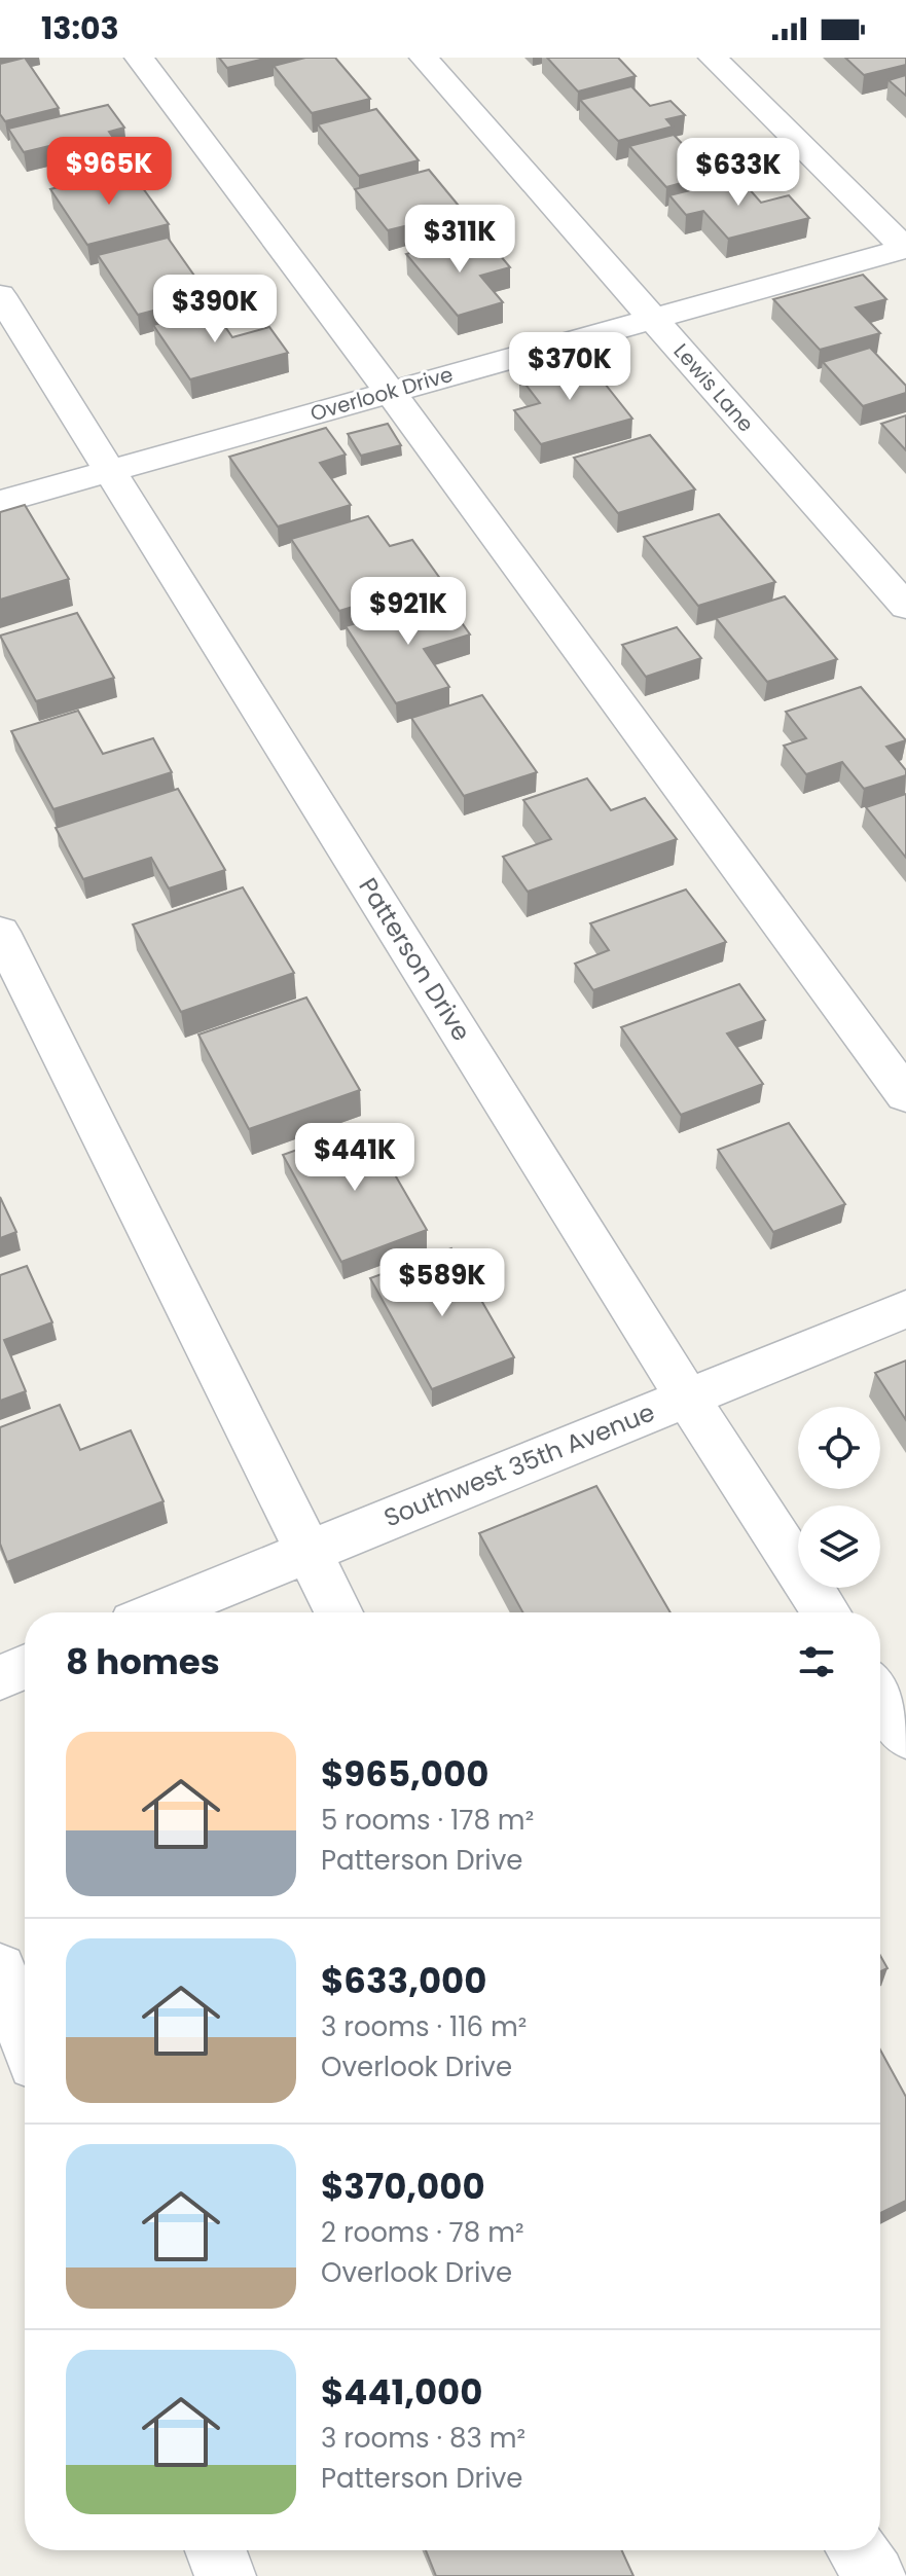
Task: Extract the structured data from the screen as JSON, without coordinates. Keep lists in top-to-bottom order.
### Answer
{
  "streets": {
    "street": [
      "Lewis Lane",
      "Overlook Drive",
      "Patterson Drive",
      "Southwest 35th Avenue"
    ]
  },
  "crossings": [
    ["Lewis Lane", "Overlook Drive"],
    ["Overlook Drive", "Patterson Drive"],
    ["Patterson Drive", "Southwest 35th Avenue"]
  ],
  "page": {
    "status": "13:03",
    "price": [
      "$965K",
      "$633K",
      "$311K",
      "$390K",
      "$370K",
      "$921K",
      "$441K",
      "$589K"
    ],
    "heading": "8 homes",
    "list": [
      {
        "name": "$965,000",
        "note": "5 rooms · 178 m² · Patterson Drive"
      },
      {
        "name": "$633,000",
        "note": "3 rooms · 116 m² · Overlook Drive"
      },
      {
        "name": "$370,000",
        "note": "2 rooms · 78 m² · Overlook Drive"
      },
      {
        "name": "$441,000",
        "note": "3 rooms · 83 m² · Patterson Drive"
      }
    ]
  }
}
